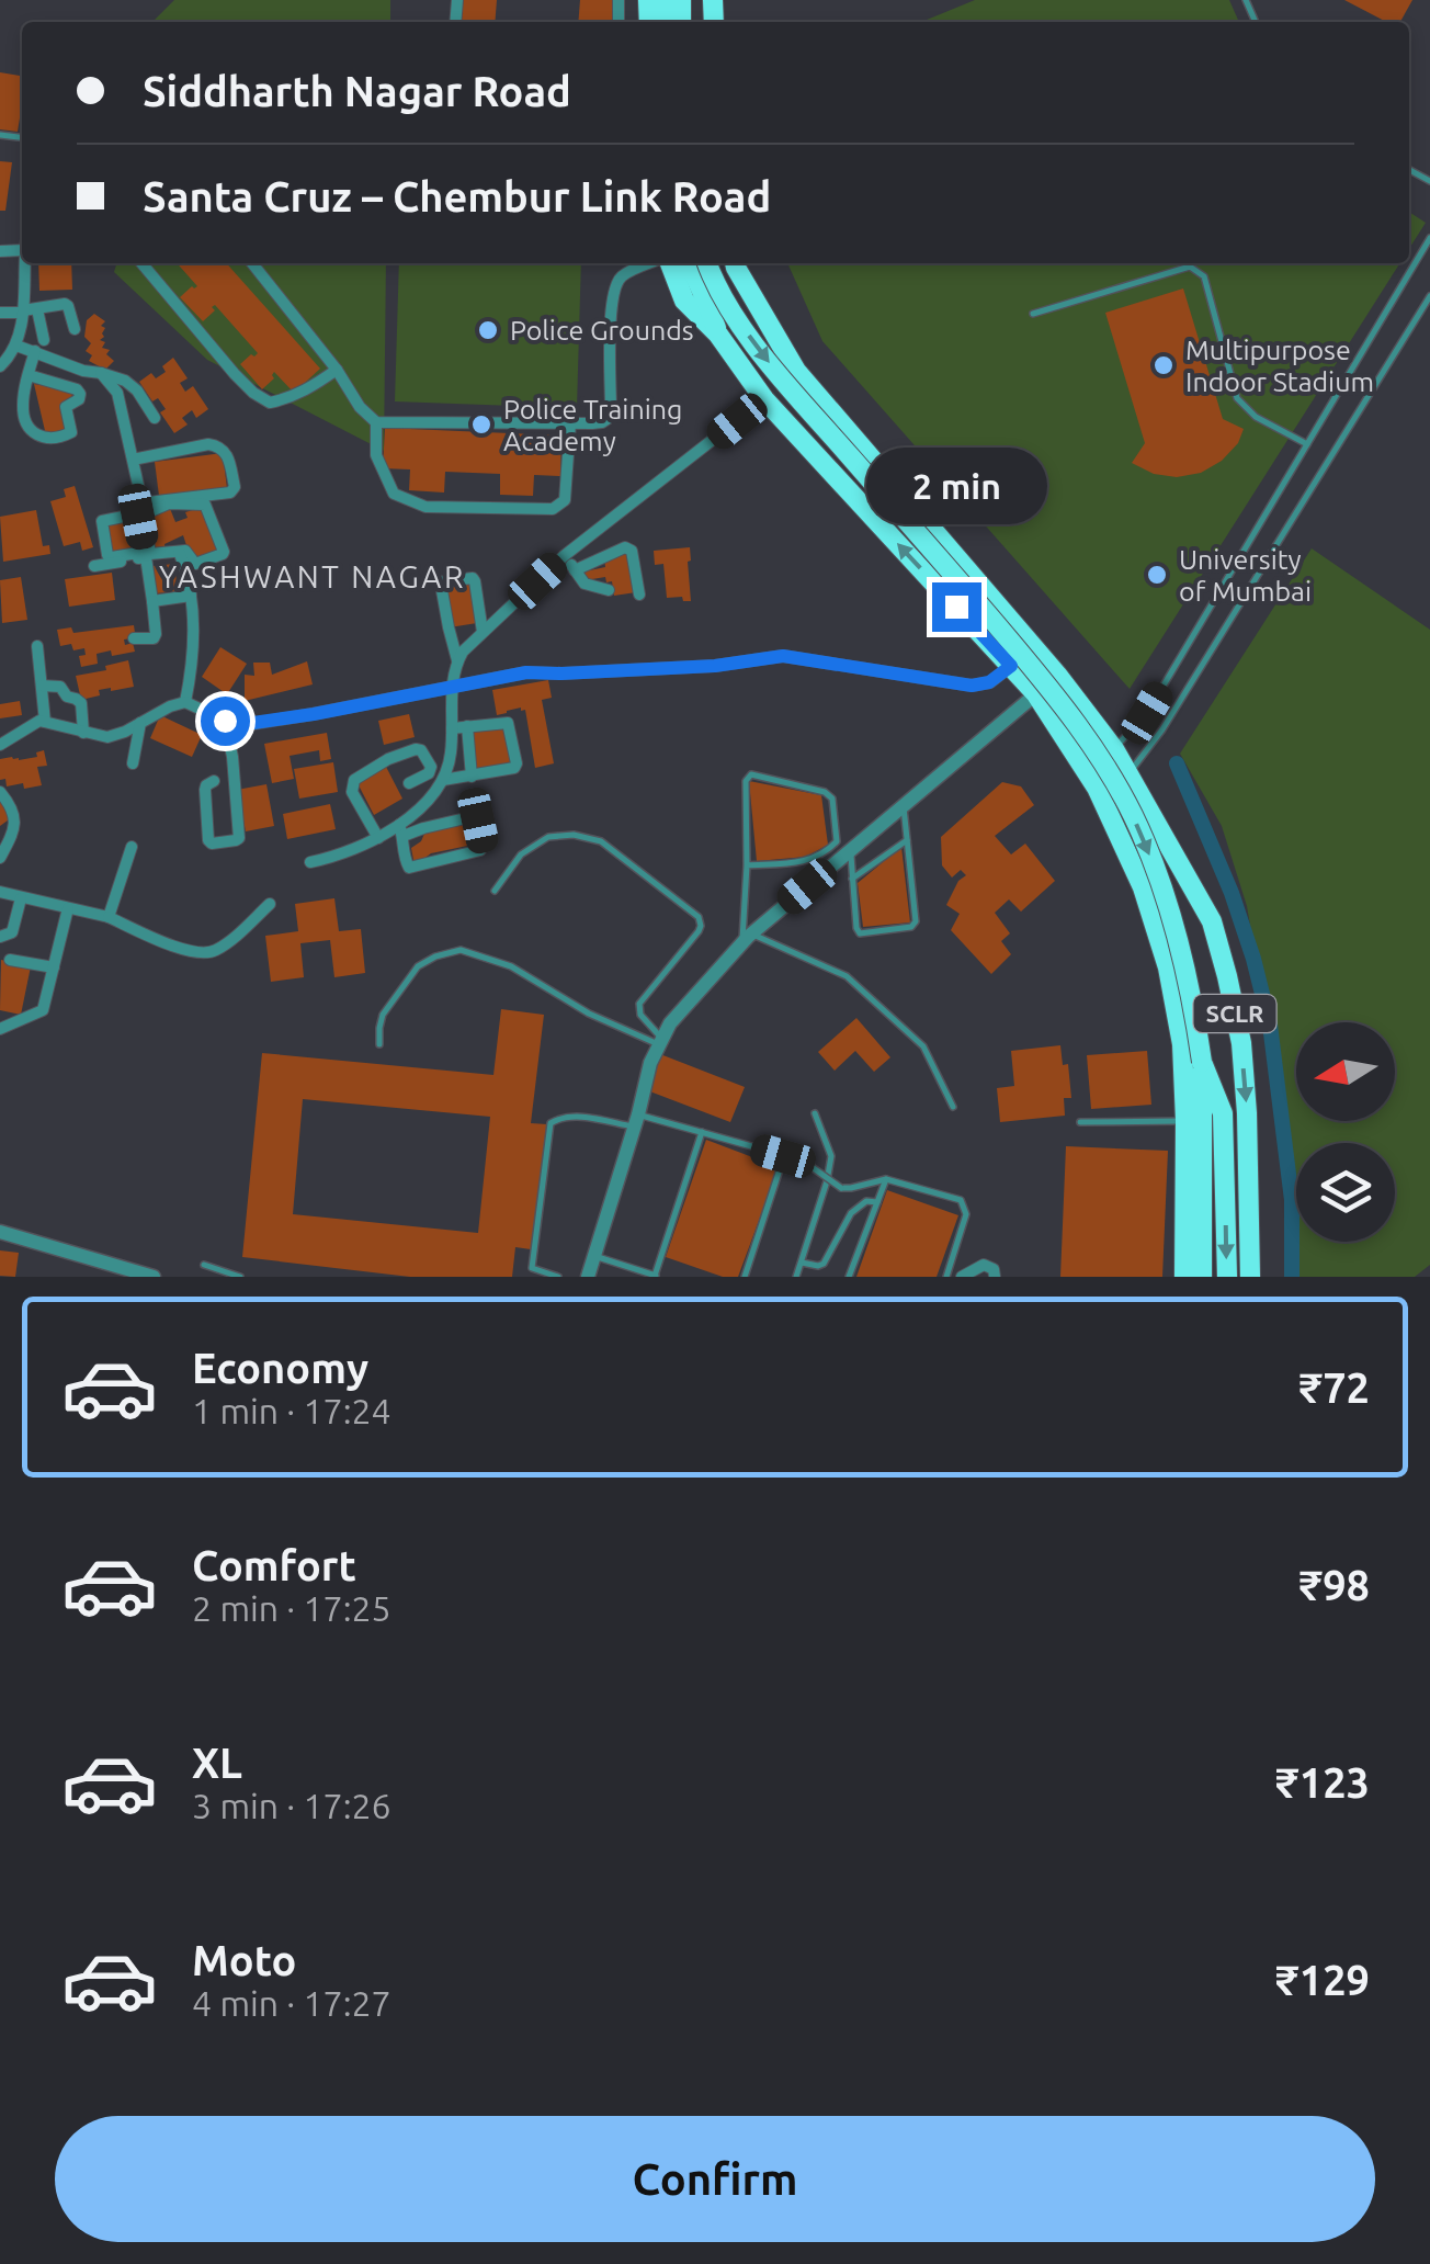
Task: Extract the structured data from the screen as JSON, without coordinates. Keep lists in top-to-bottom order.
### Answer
{
  "streets": {
    "highway": ["SCLR"]
  },
  "districts": ["YASHWANT NAGAR"],
  "places": [
    "Police Grounds",
    "Multipurpose Indoor Stadium",
    "Police Training Academy",
    "University of Mumbai"
  ],
  "north": "left",
  "page": {
    "banner": ["Siddharth Nagar Road", "Santa Cruz – Chembur Link Road"],
    "bubble": "2 min",
    "list": [
      {
        "name": "Economy",
        "note": "1 min · 17:24",
        "value": "₹72"
      },
      {
        "name": "Comfort",
        "note": "2 min · 17:25",
        "value": "₹98"
      },
      {
        "name": "XL",
        "note": "3 min · 17:26",
        "value": "₹123"
      },
      {
        "name": "Moto",
        "note": "4 min · 17:27",
        "value": "₹129"
      }
    ],
    "buttons": "Confirm"
  }
}
